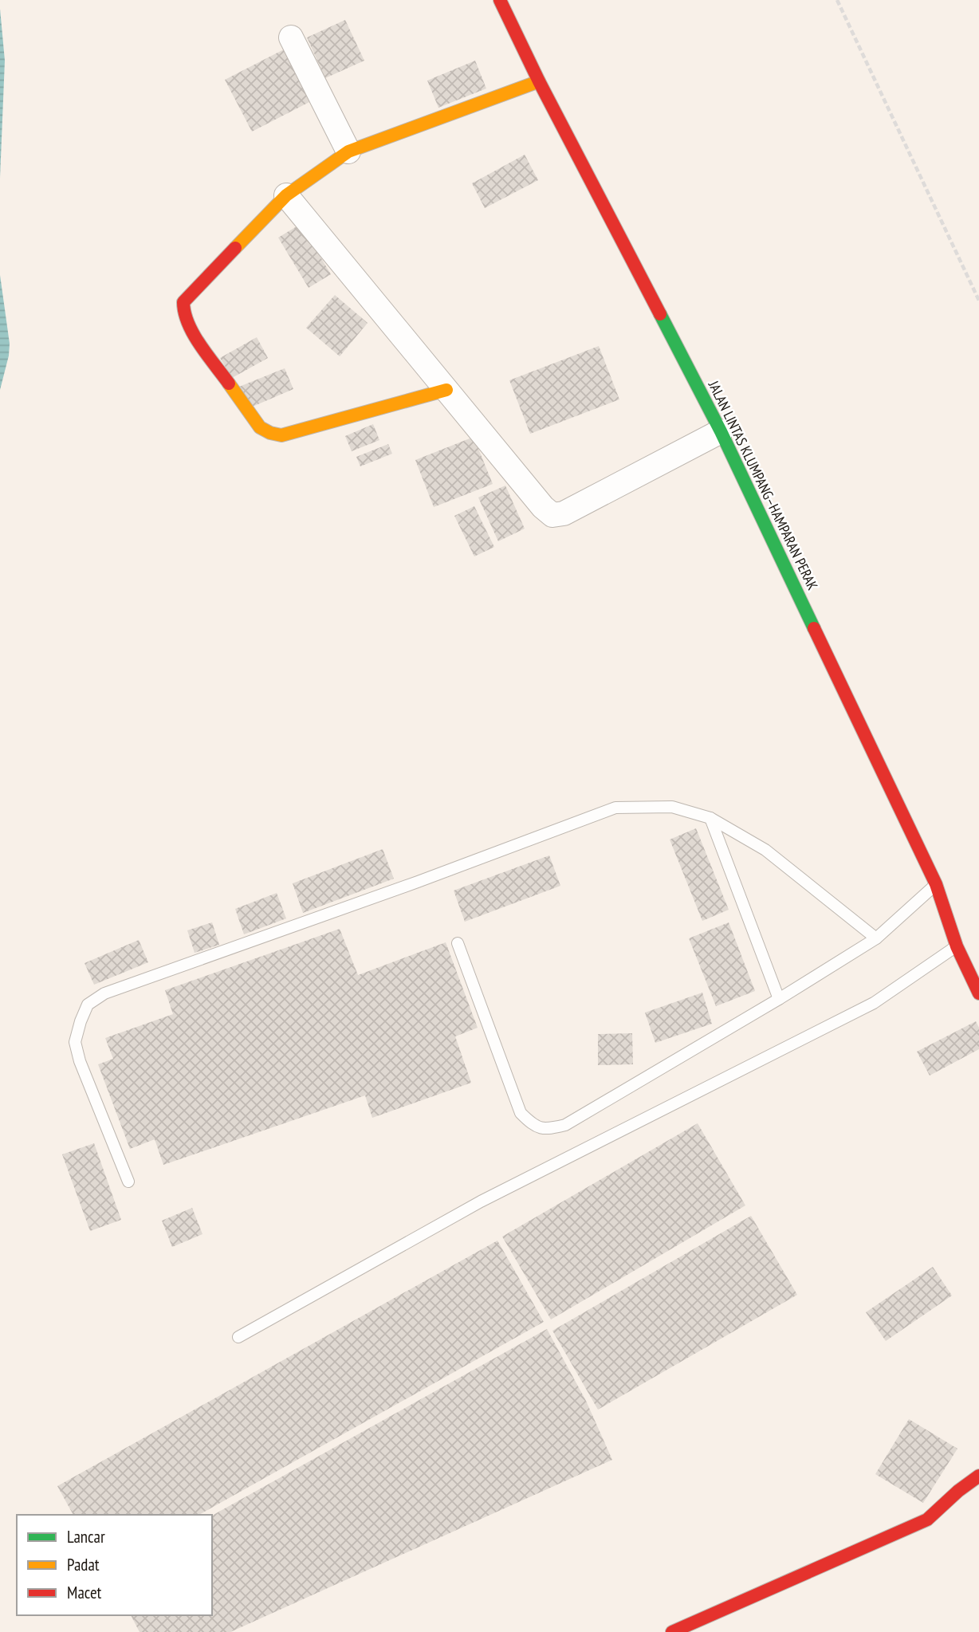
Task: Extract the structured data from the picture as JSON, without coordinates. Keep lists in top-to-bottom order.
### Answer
{
  "streets": {
    "street": ["JALAN LINTAS KLUMPANG–HAMPARAN PERAK"]
  },
  "legend": ["Lancar", "Padat", "Macet"]
}
